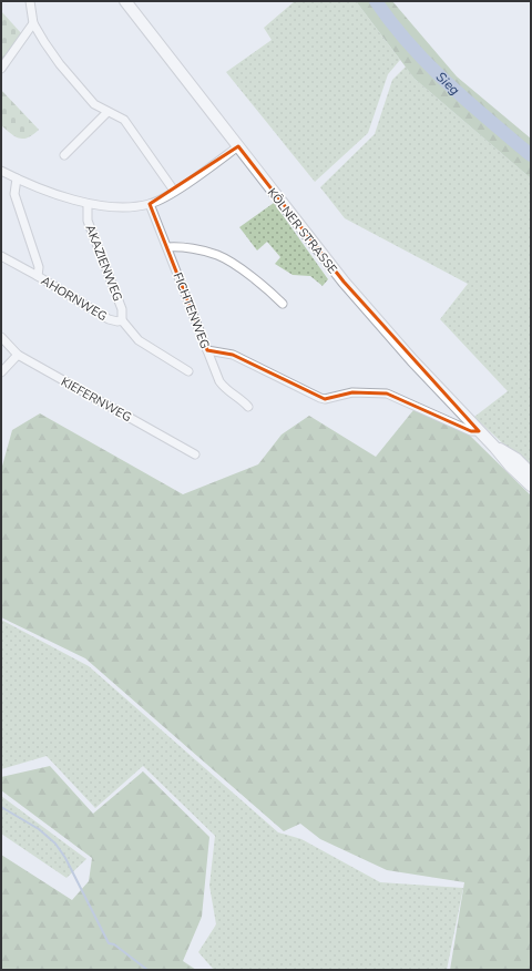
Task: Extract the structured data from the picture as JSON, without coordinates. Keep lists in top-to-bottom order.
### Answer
{
  "streets": {
    "main road": ["KÖLNER STRASSE"],
    "street": [
      "AKAZIENWEG",
      "AHORNWEG",
      "FICHTENWEG",
      "KIEFERNWEG"
    ]
  },
  "crossings": [
    ["AKAZIENWEG", "AHORNWEG"]
  ],
  "water": ["Sieg"]
}
